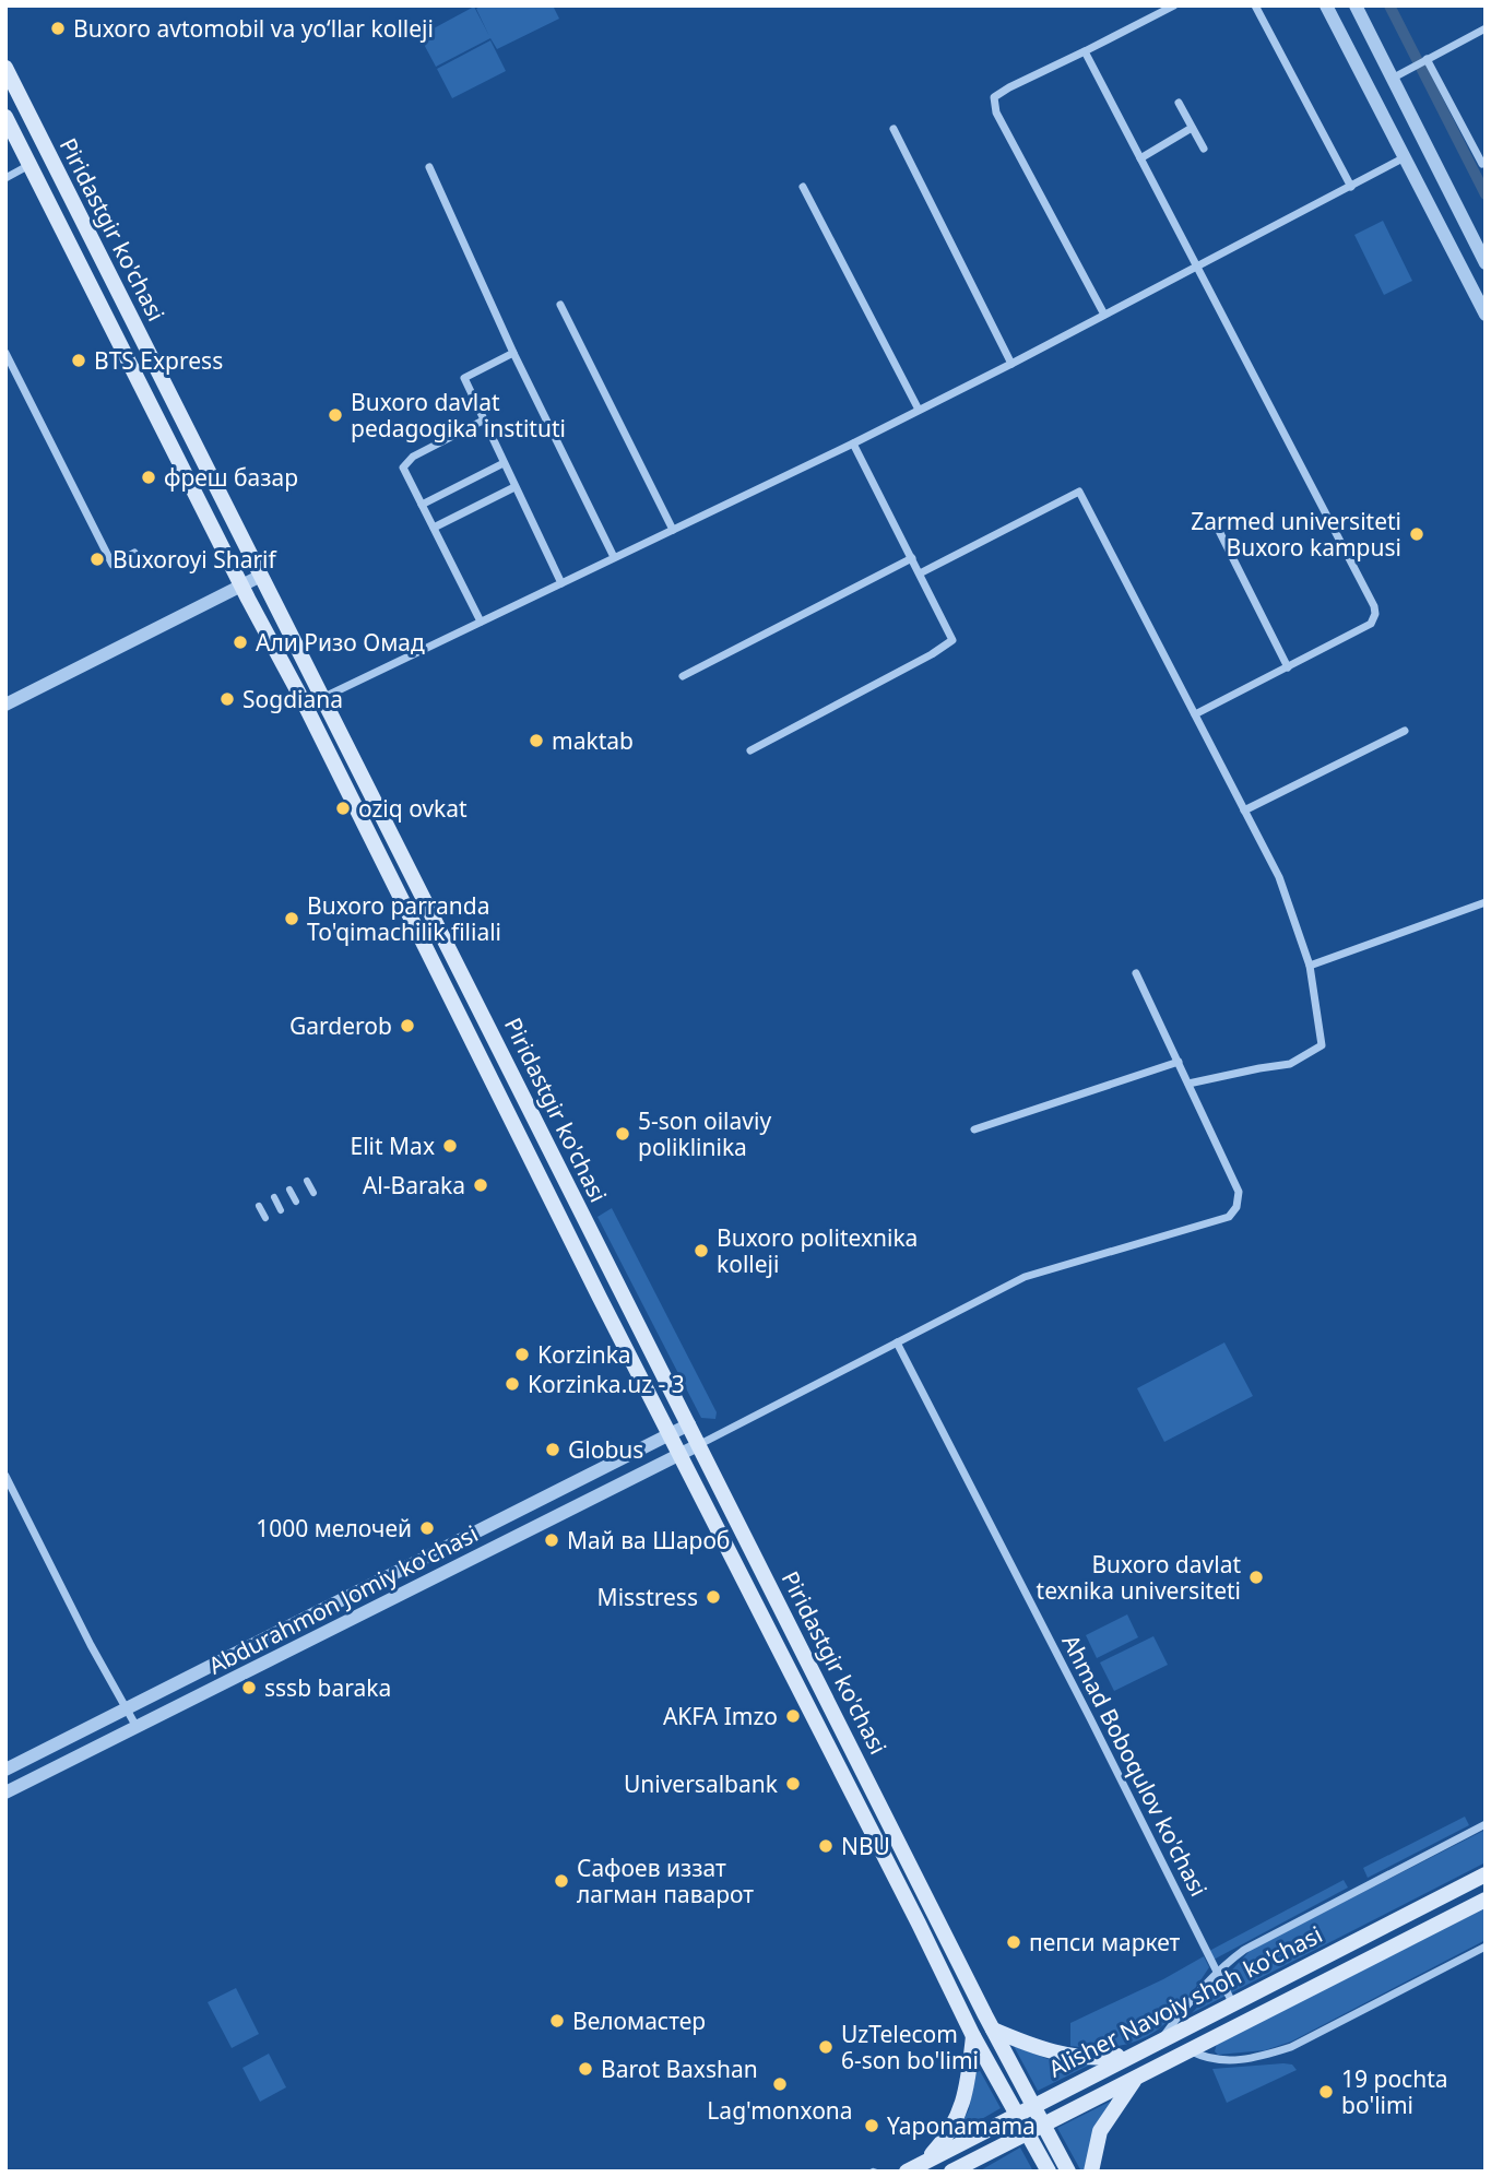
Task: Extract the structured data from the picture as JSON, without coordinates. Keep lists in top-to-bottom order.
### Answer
{
  "streets": {
    "main road": ["Piridastgir ko'chasi", "Alisher Navoiy shoh ko'chasi"],
    "street": ["Abdurahmon Jomiy ko'chasi", "Ahmad Boboqulov ko'chasi"]
  },
  "crossings": [
    ["Piridastgir ko'chasi", "Abdurahmon Jomiy ko'chasi"],
    ["Piridastgir ko'chasi", "Alisher Navoiy shoh ko'chasi"],
    ["Ahmad Boboqulov ko'chasi", "Alisher Navoiy shoh ko'chasi"]
  ],
  "places": [
    "Buxoro avtomobil va yo‘llar kolleji",
    "BTS Express",
    "Buxoro davlat pedagogika instituti",
    "фреш базар",
    "Zarmed universiteti Buxoro kampusi",
    "Buxoroyi Sharif",
    "Али Ризо Омад",
    "Sogdiana",
    "maktab",
    "oziq ovkat",
    "Buxoro parranda To'qimachilik filiali",
    "Garderob",
    "5-son oilaviy poliklinika",
    "Elit Max",
    "Al-Baraka",
    "Buxoro politexnika kolleji",
    "Korzinka",
    "Korzinka.uz - 3",
    "Globus",
    "1000 мелочей",
    "Май ва Шароб",
    "Buxoro davlat texnika universiteti",
    "Misstress",
    "sssb baraka",
    "AKFA Imzo",
    "Universalbank",
    "NBU",
    "Сафоев иззат лагман паварот",
    "пепси маркет",
    "Веломастер",
    "UzTelecom 6-son bo'limi",
    "Barot Baxshan",
    "Lag'monxona",
    "19 pochta bo'limi",
    "Yaponamama"
  ]
}
